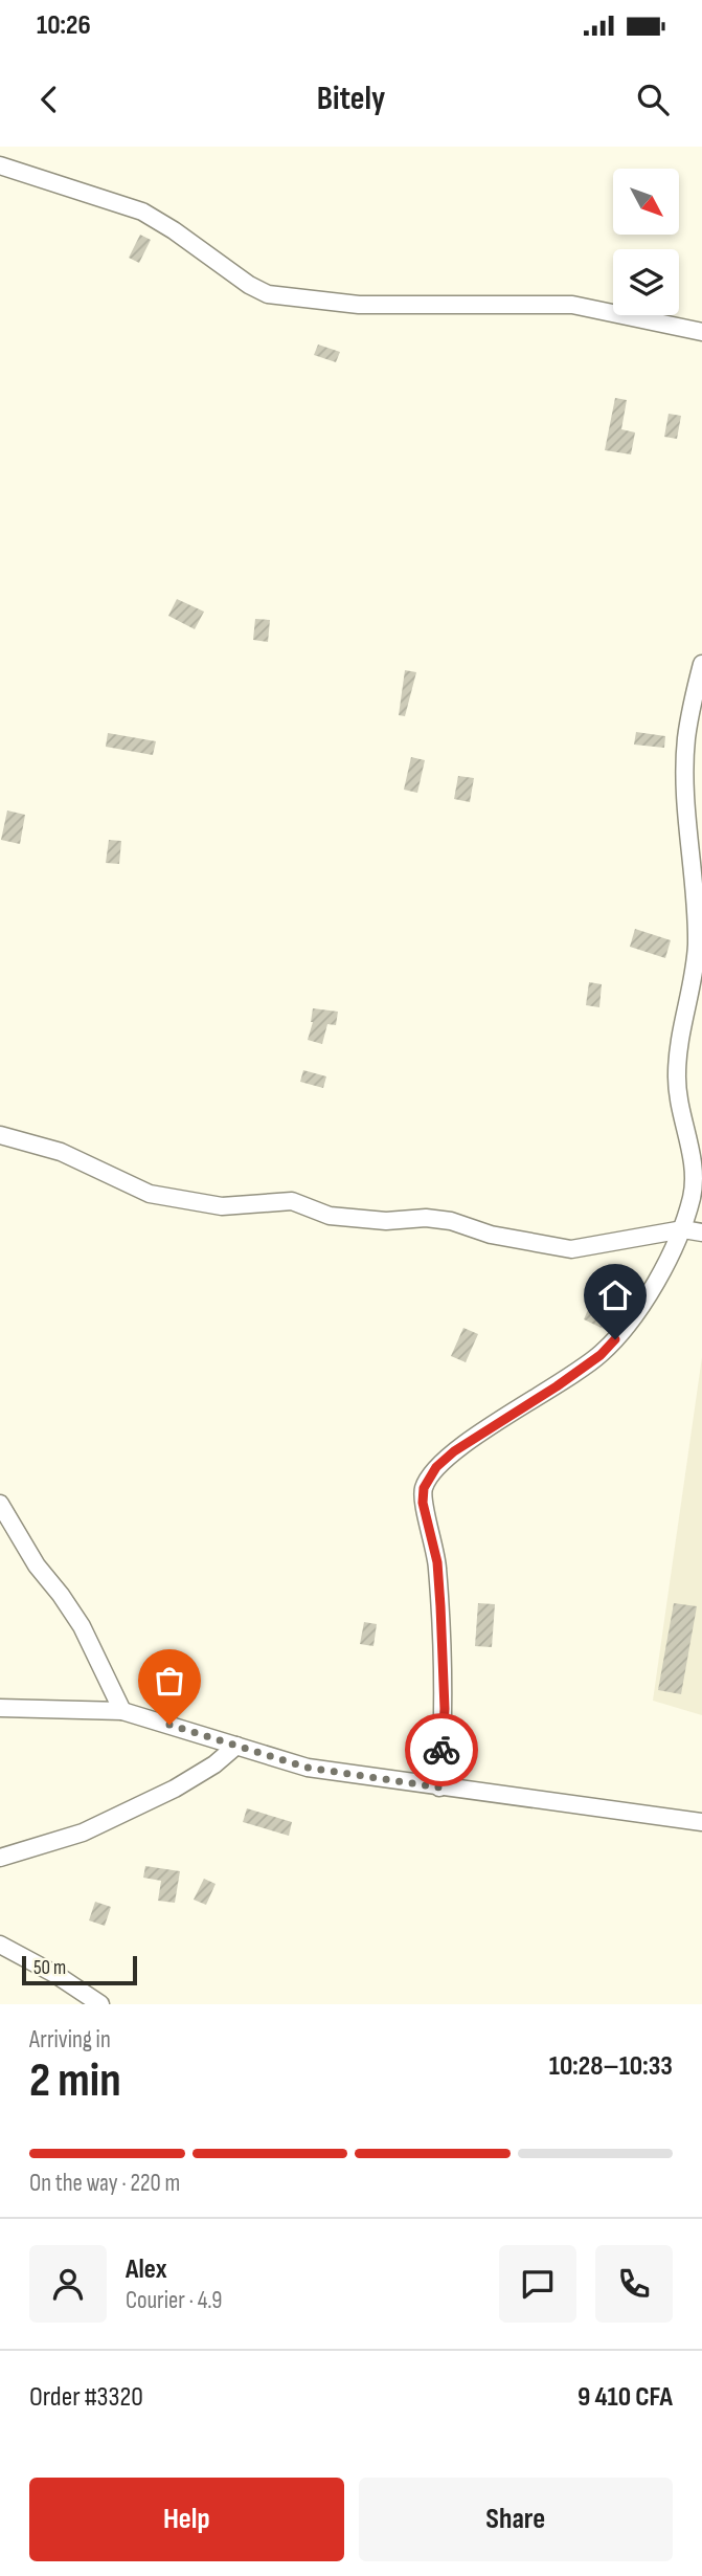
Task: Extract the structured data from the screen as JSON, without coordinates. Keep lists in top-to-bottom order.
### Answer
{
  "scale_bar": "50 m",
  "north": "bottom right",
  "page": {
    "status": "10:26",
    "header": "Bitely",
    "scale": "50 m",
    "heading": ["2 min", "Arriving in", "10:28–10:33"],
    "panel": [
      "Alex",
      "Courier · 4.9",
      "Order #3320",
      "9 410 CFA"
    ],
    "bar": "On the way · 220 m",
    "buttons": ["Help", "Share"]
  }
}
